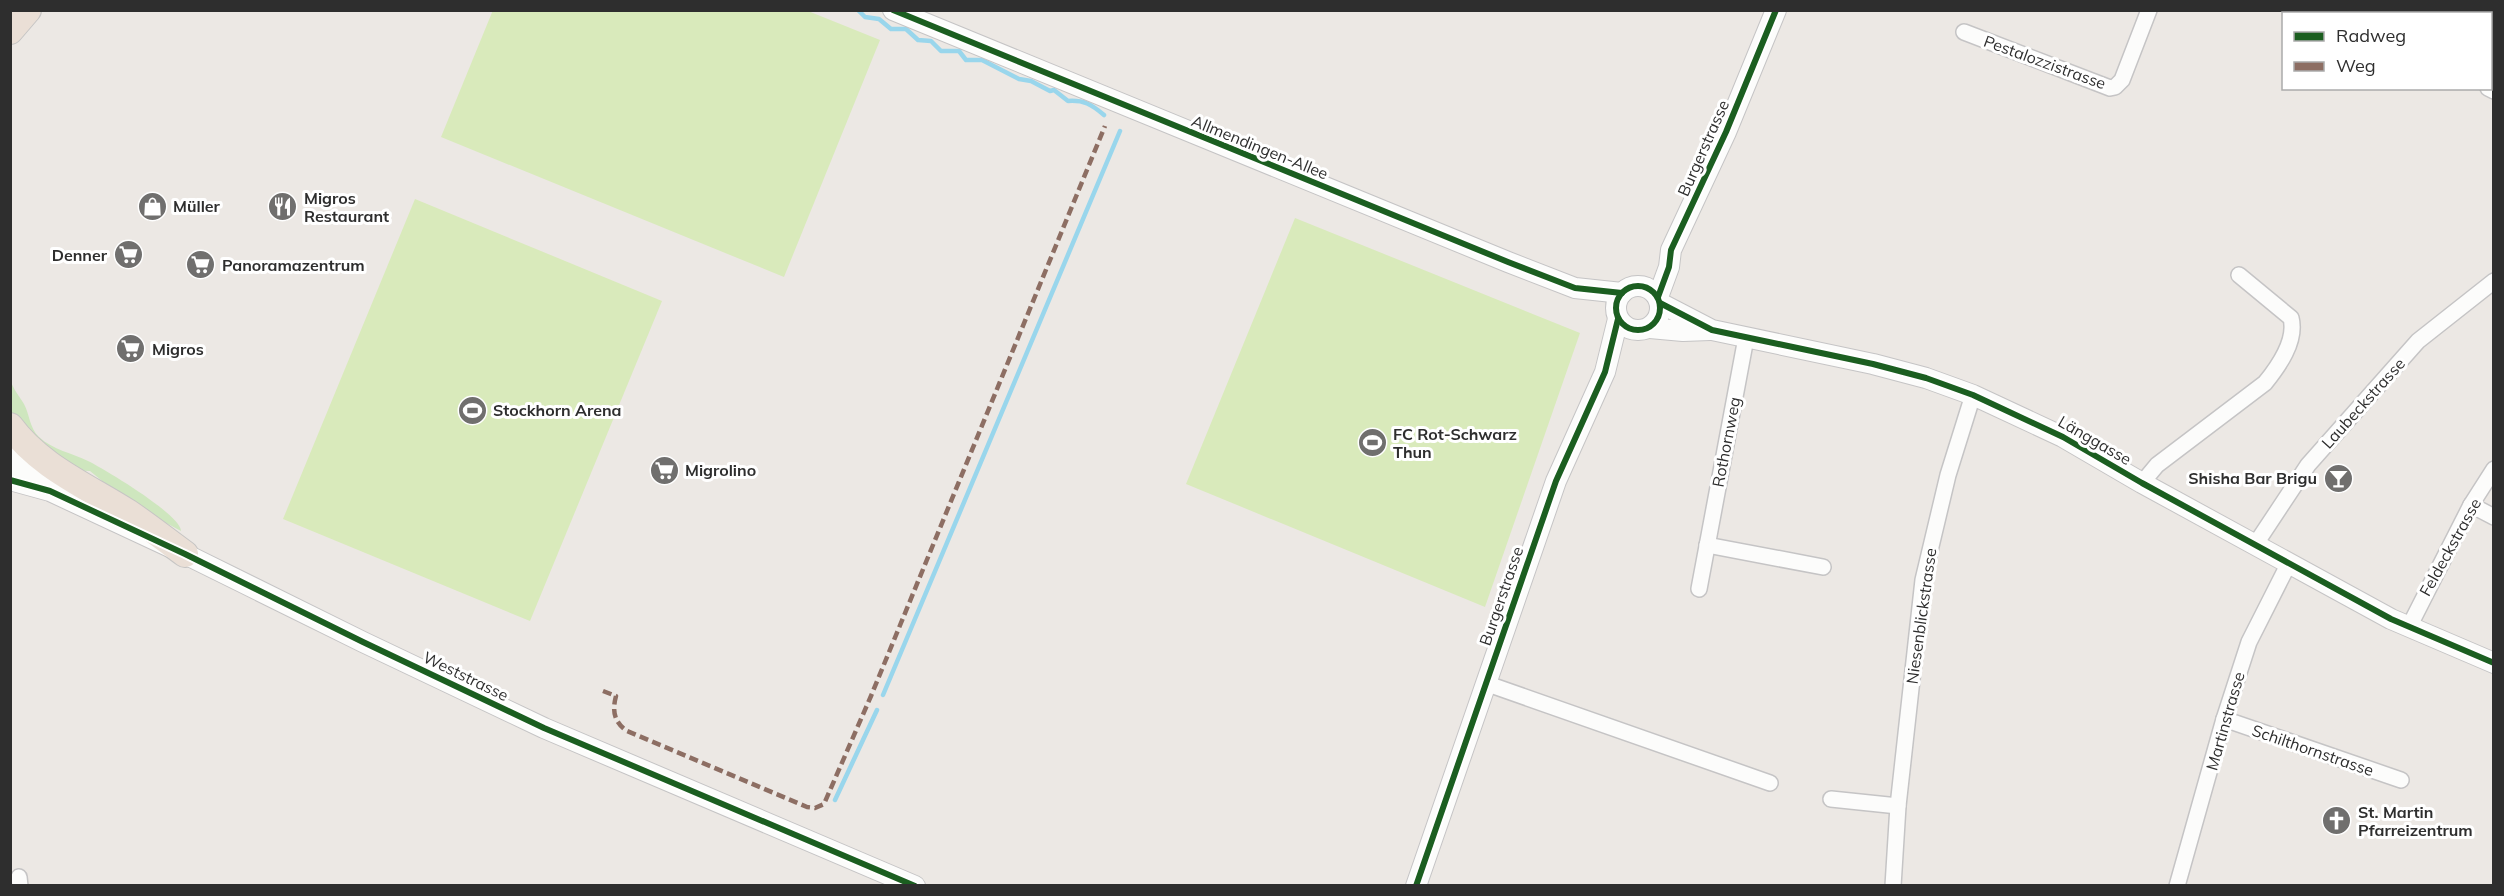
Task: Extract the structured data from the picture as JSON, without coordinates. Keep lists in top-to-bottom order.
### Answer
{
  "streets": {
    "main road": [
      "Allmendingen-Allee",
      "Burgerstrasse",
      "Länggasse",
      "Weststrasse"
    ],
    "street": [
      "Pestalozzistrasse",
      "Laubeckstrasse",
      "Rothornweg",
      "Feldeckstrasse",
      "Niesenblickstrasse",
      "Martinstrasse",
      "Schilthornstrasse"
    ]
  },
  "crossings": [
    ["Allmendingen-Allee", "Burgerstrasse"],
    ["Allmendingen-Allee", "Länggasse"],
    ["Burgerstrasse", "Länggasse"],
    ["Laubeckstrasse", "Länggasse"],
    ["Länggasse", "Rothornweg"],
    ["Länggasse", "Feldeckstrasse"],
    ["Länggasse", "Niesenblickstrasse"],
    ["Länggasse", "Martinstrasse"],
    ["Martinstrasse", "Schilthornstrasse"]
  ],
  "places": {
    "shop": ["Müller"],
    "restaurant": ["Migros Restaurant"],
    "supermarket": [
      "Denner",
      "Panoramazentrum",
      "Migros",
      "Migrolino"
    ],
    "sports": ["Stockhorn Arena", "FC Rot-Schwarz Thun"],
    "bar": ["Shisha Bar Brigu"],
    "church": ["St. Martin Pfarreizentrum"]
  },
  "legend": ["Radweg", "Weg"]
}
